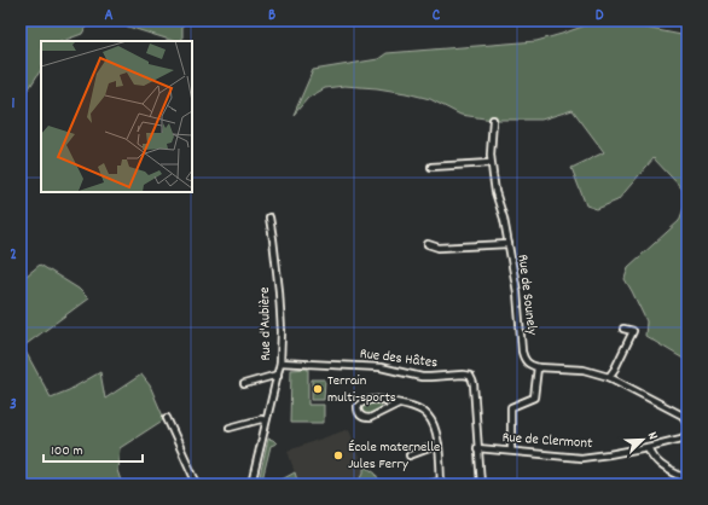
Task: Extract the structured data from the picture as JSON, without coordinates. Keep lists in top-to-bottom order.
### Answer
{
  "streets": {
    "street": [
      "Rue de Sounely",
      "Rue d'Aubière",
      "Rue des Hâtes",
      "Rue de Clermont"
    ]
  },
  "crossings": [
    ["Rue d'Aubière", "Rue des Hâtes"],
    ["Rue des Hâtes", "Rue de Clermont"]
  ],
  "places": ["Terrain multi-sports", "École maternelle Jules Ferry"],
  "scale_bar": "100 m",
  "north": "top right",
  "grid": {
    "columns": [
      "A",
      "B",
      "C",
      "D"
    ],
    "rows": ["1", "2", "3"]
  }
}
